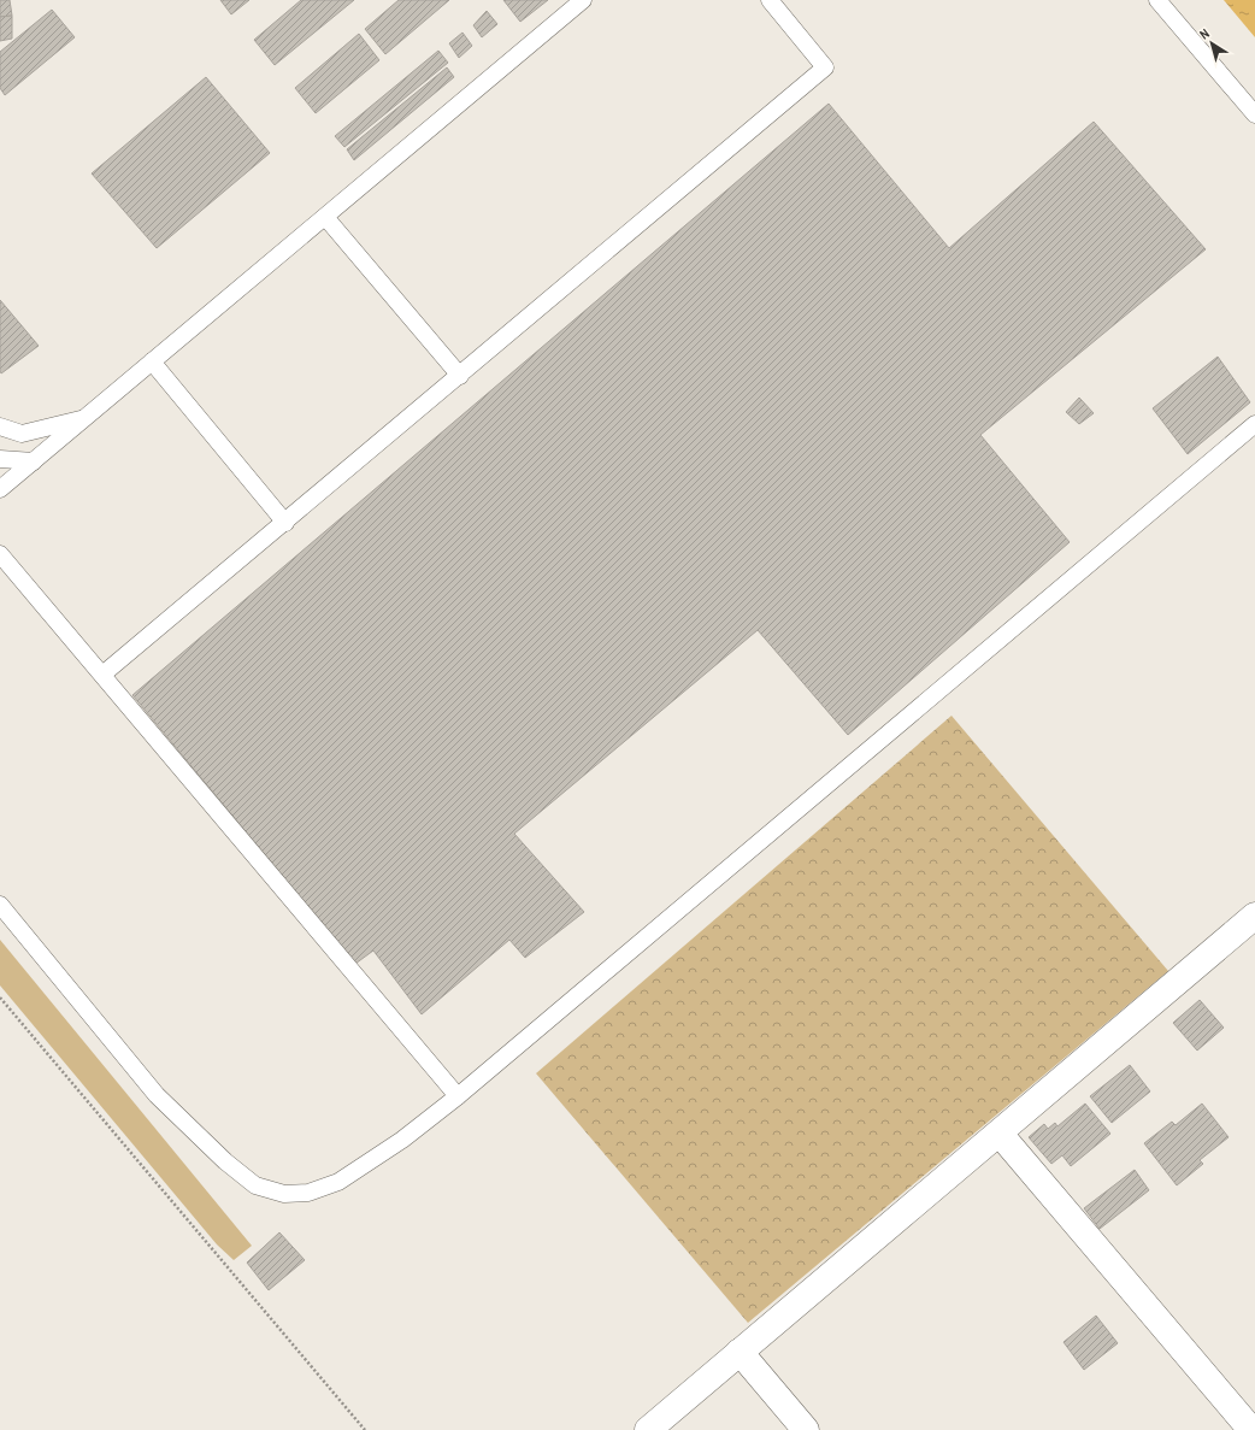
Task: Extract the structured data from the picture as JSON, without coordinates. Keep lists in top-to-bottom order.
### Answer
{
  "north": "top left"
}
